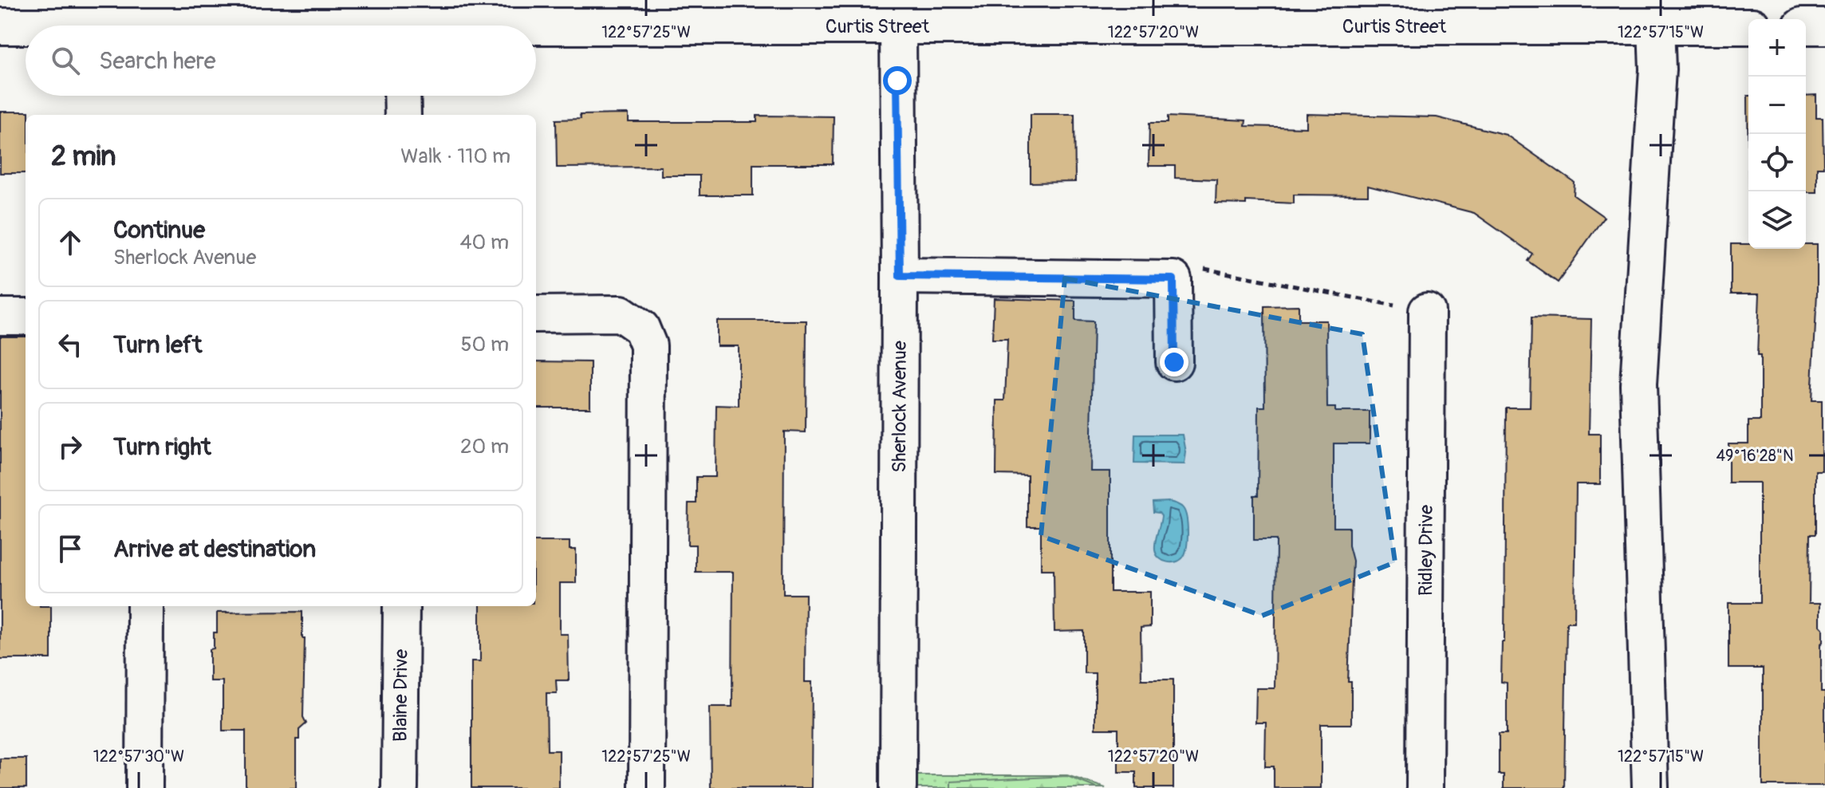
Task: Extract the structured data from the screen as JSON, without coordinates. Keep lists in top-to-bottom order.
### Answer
{
  "streets": {
    "street": [
      "Curtis Street",
      "Sherlock Avenue",
      "Ridley Drive",
      "Blaine Drive"
    ]
  },
  "crossings": [
    ["Curtis Street", "Sherlock Avenue"]
  ],
  "page": {
    "map_buttons": ["+", "−"],
    "search": "Search here",
    "heading": ["2 min", "Walk · 110 m"],
    "list": [
      ["Continue", "Sherlock Avenue", "40 m"],
      ["Turn left", "50 m"],
      ["Turn right", "20 m"],
      "Arrive at destination"
    ]
  },
  "coordinates": [
    "122°57'25\"W",
    "122°57'20\"W",
    "122°57'15\"W",
    "49°16'28\"N",
    "122°57'30\"W"
  ]
}
